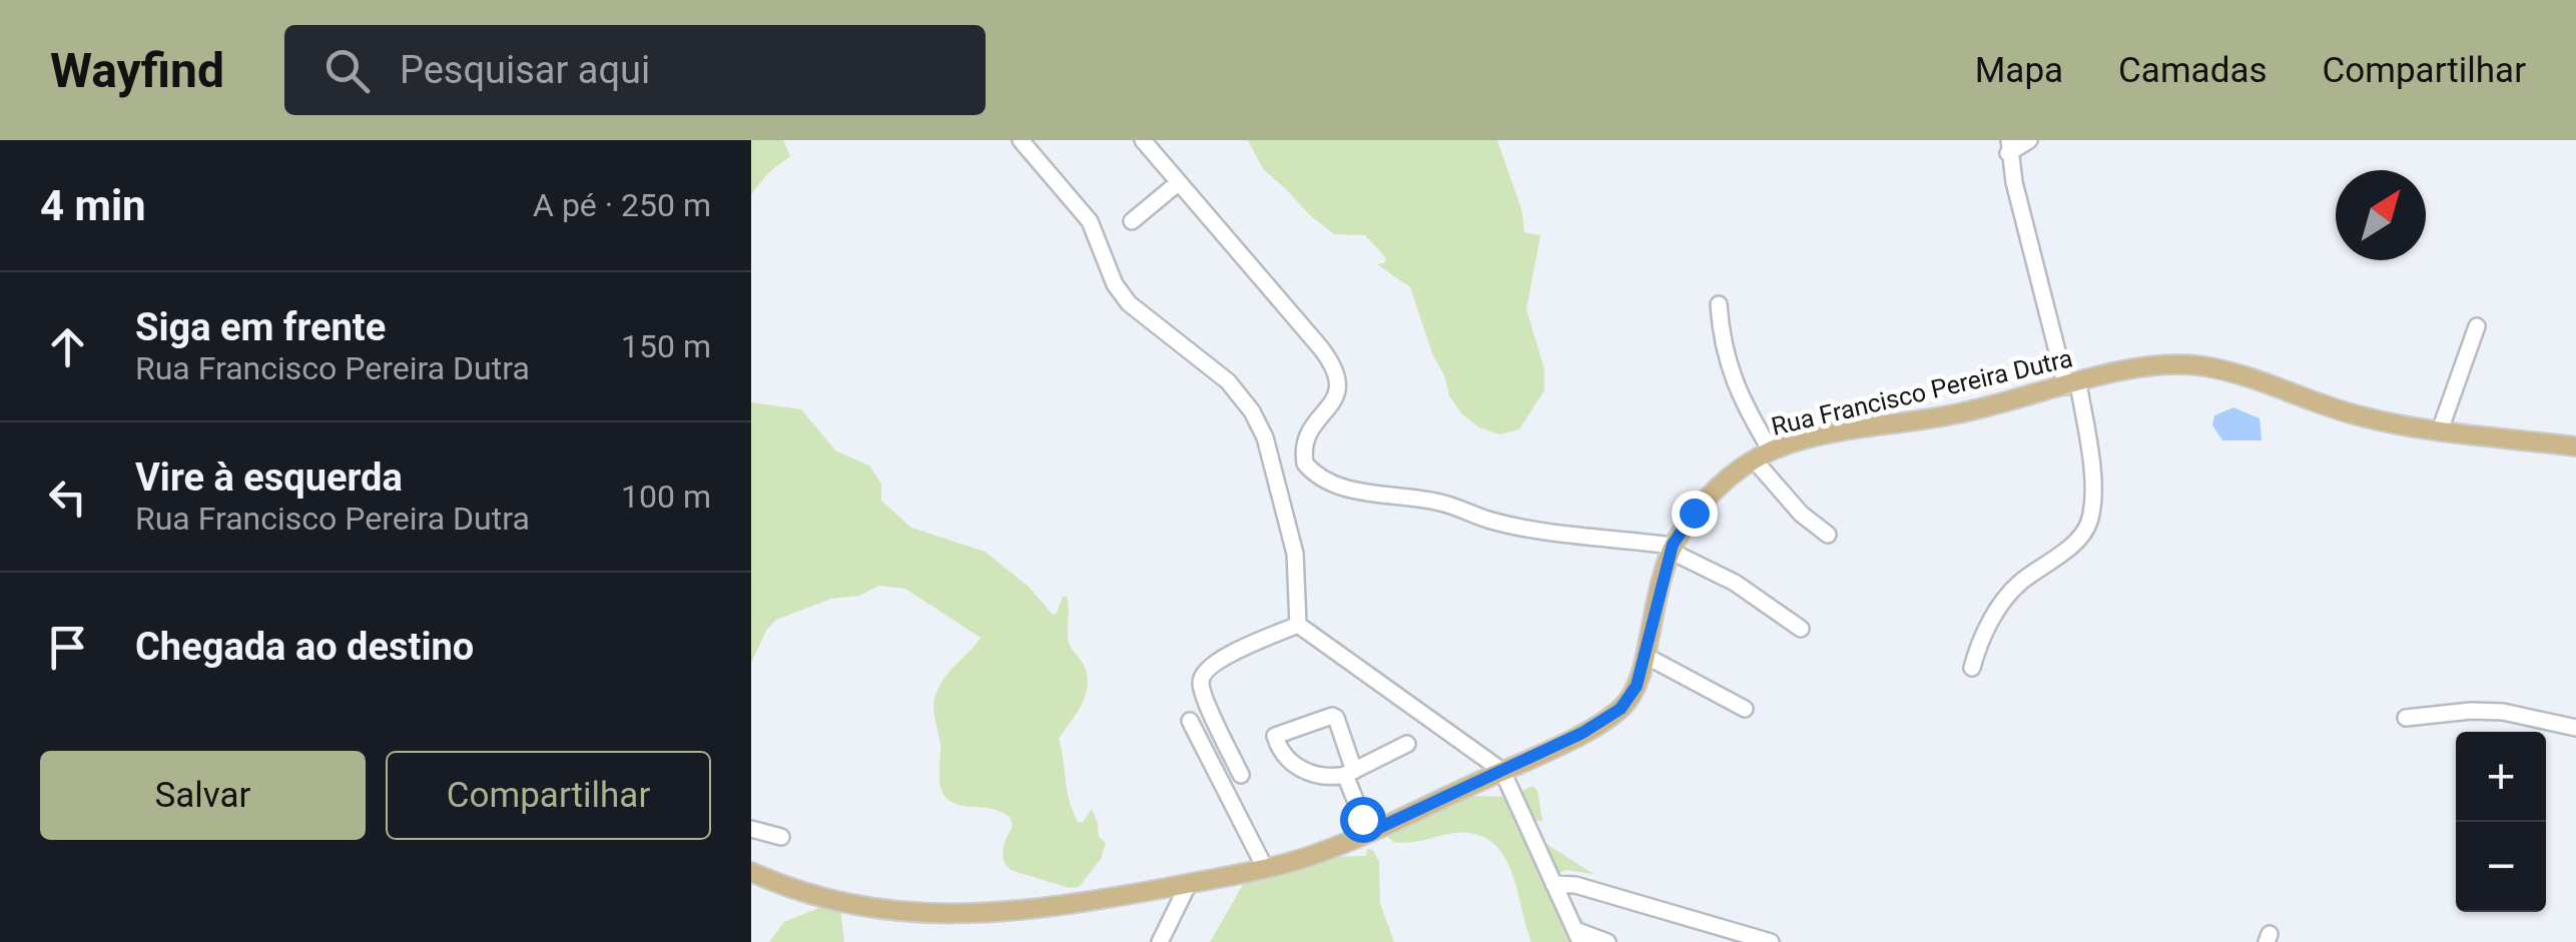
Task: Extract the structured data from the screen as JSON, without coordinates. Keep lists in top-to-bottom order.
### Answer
{
  "streets": {
    "main road": ["Rua Francisco Pereira Dutra"]
  },
  "north": "top right",
  "page": {
    "header": "Wayfind",
    "search": "Pesquisar aqui",
    "nav": ["Mapa", "Camadas", "Compartilhar"],
    "heading": ["4 min", "A pé · 250 m"],
    "list": [
      ["Siga em frente", "Rua Francisco Pereira Dutra", "150 m"],
      ["Vire à esquerda", "Rua Francisco Pereira Dutra", "100 m"],
      "Chegada ao destino"
    ],
    "buttons": ["Salvar", "Compartilhar"],
    "map_buttons": ["+", "−"]
  }
}
